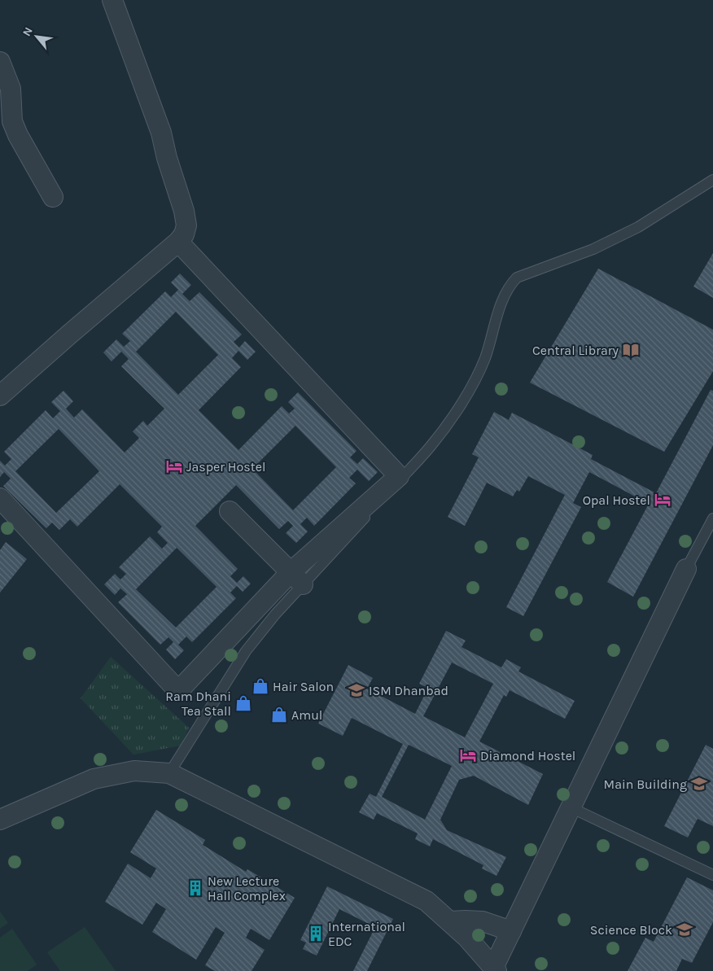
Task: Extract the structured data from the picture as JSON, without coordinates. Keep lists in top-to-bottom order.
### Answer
{
  "places": {
    "library": ["Central Library"],
    "hotel": ["Jasper Hostel", "Opal Hostel", "Diamond Hostel"],
    "shop": ["Hair Salon", "Ram Dhani Tea Stall", "Amul"],
    "school or university": ["ISM Dhanbad", "Main Building", "Science Block"],
    "building": ["New Lecture Hall Complex", "International EDC"]
  },
  "north": "top left"
}
